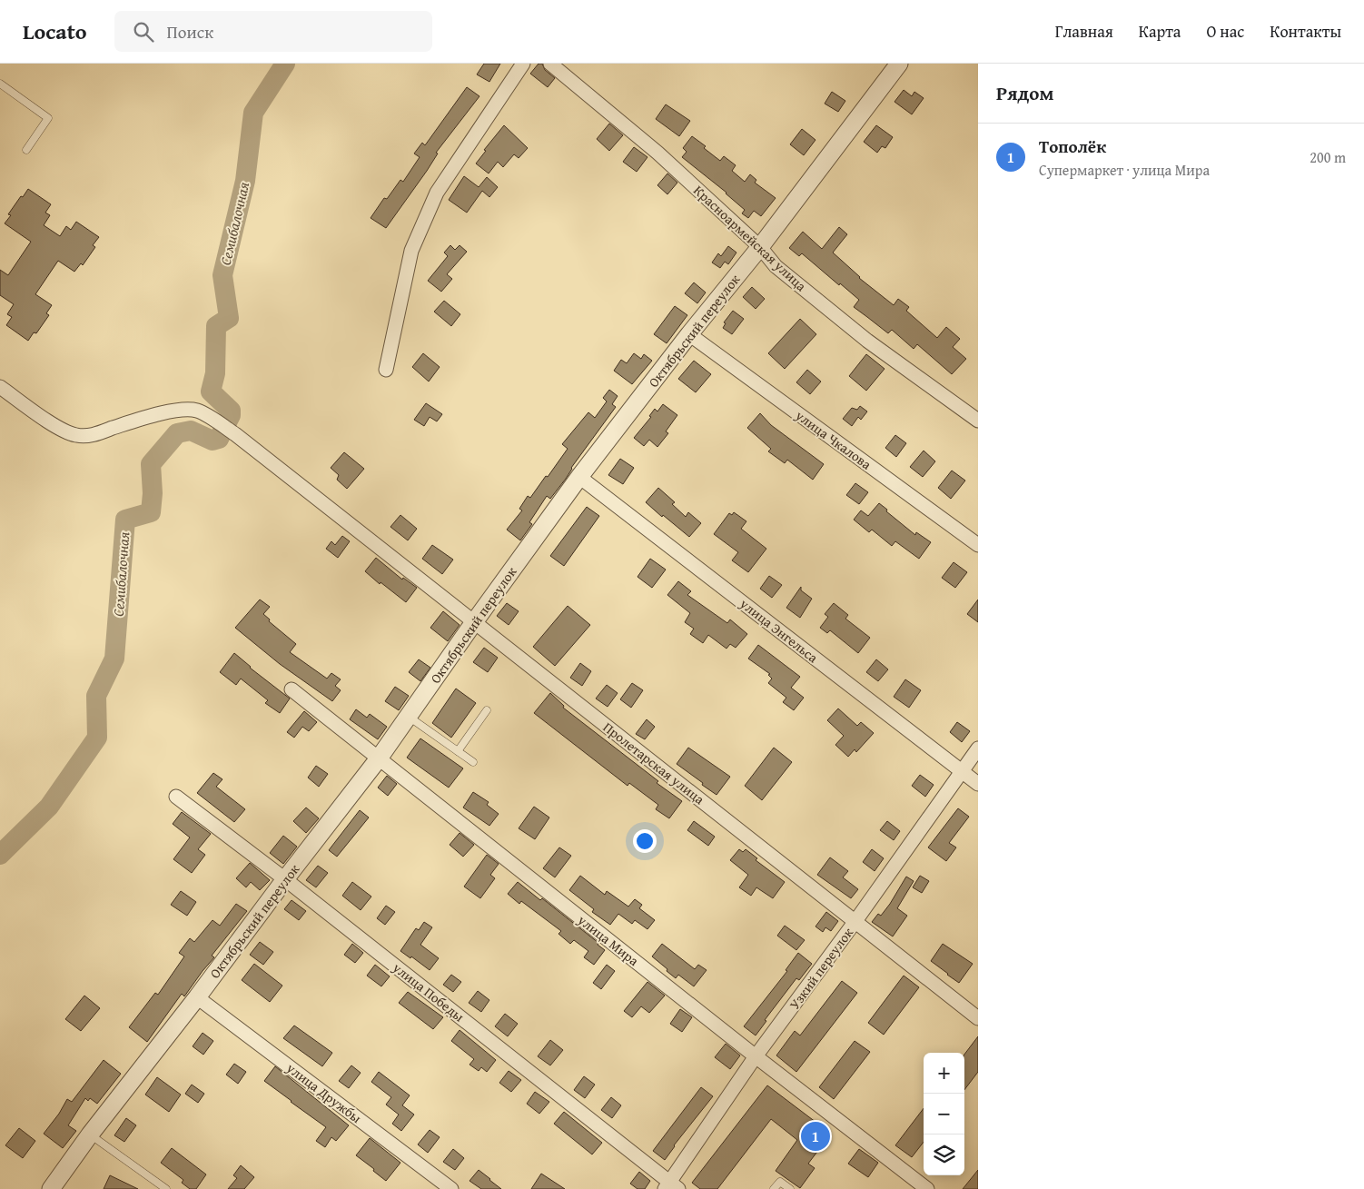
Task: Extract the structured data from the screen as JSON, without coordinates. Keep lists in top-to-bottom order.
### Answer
{
  "streets": {
    "street": [
      "Красноармейская улица",
      "Октябрьский переулок",
      "улица Чкалова",
      "улица Энгельса",
      "Пролетарская улица",
      "улица Мира",
      "Узкий переулок",
      "улица Победы",
      "улица Дружбы"
    ]
  },
  "crossings": [
    ["Красноармейская улица", "Октябрьский переулок"],
    ["Октябрьский переулок", "улица Чкалова"],
    ["Октябрьский переулок", "улица Энгельса"],
    ["Октябрьский переулок", "Пролетарская улица"],
    ["Октябрьский переулок", "улица Мира"],
    ["Октябрьский переулок", "улица Победы"],
    ["Октябрьский переулок", "улица Дружбы"],
    ["улица Энгельса", "Узкий переулок"],
    ["Пролетарская улица", "Узкий переулок"],
    ["улица Мира", "Узкий переулок"],
    ["Узкий переулок", "улица Победы"]
  ],
  "water": ["Семибалочная"],
  "page": {
    "header": "Locato",
    "search": "Поиск",
    "nav": [
      "Главная",
      "Карта",
      "О нас",
      "Контакты"
    ],
    "heading": "Рядом",
    "list": [
      {
        "mark": "1",
        "name": "Тополёк",
        "note": "Супермаркет · улица Мира",
        "value": "200 m"
      }
    ],
    "map_buttons": ["+", "−"],
    "pins": "1"
  }
}
